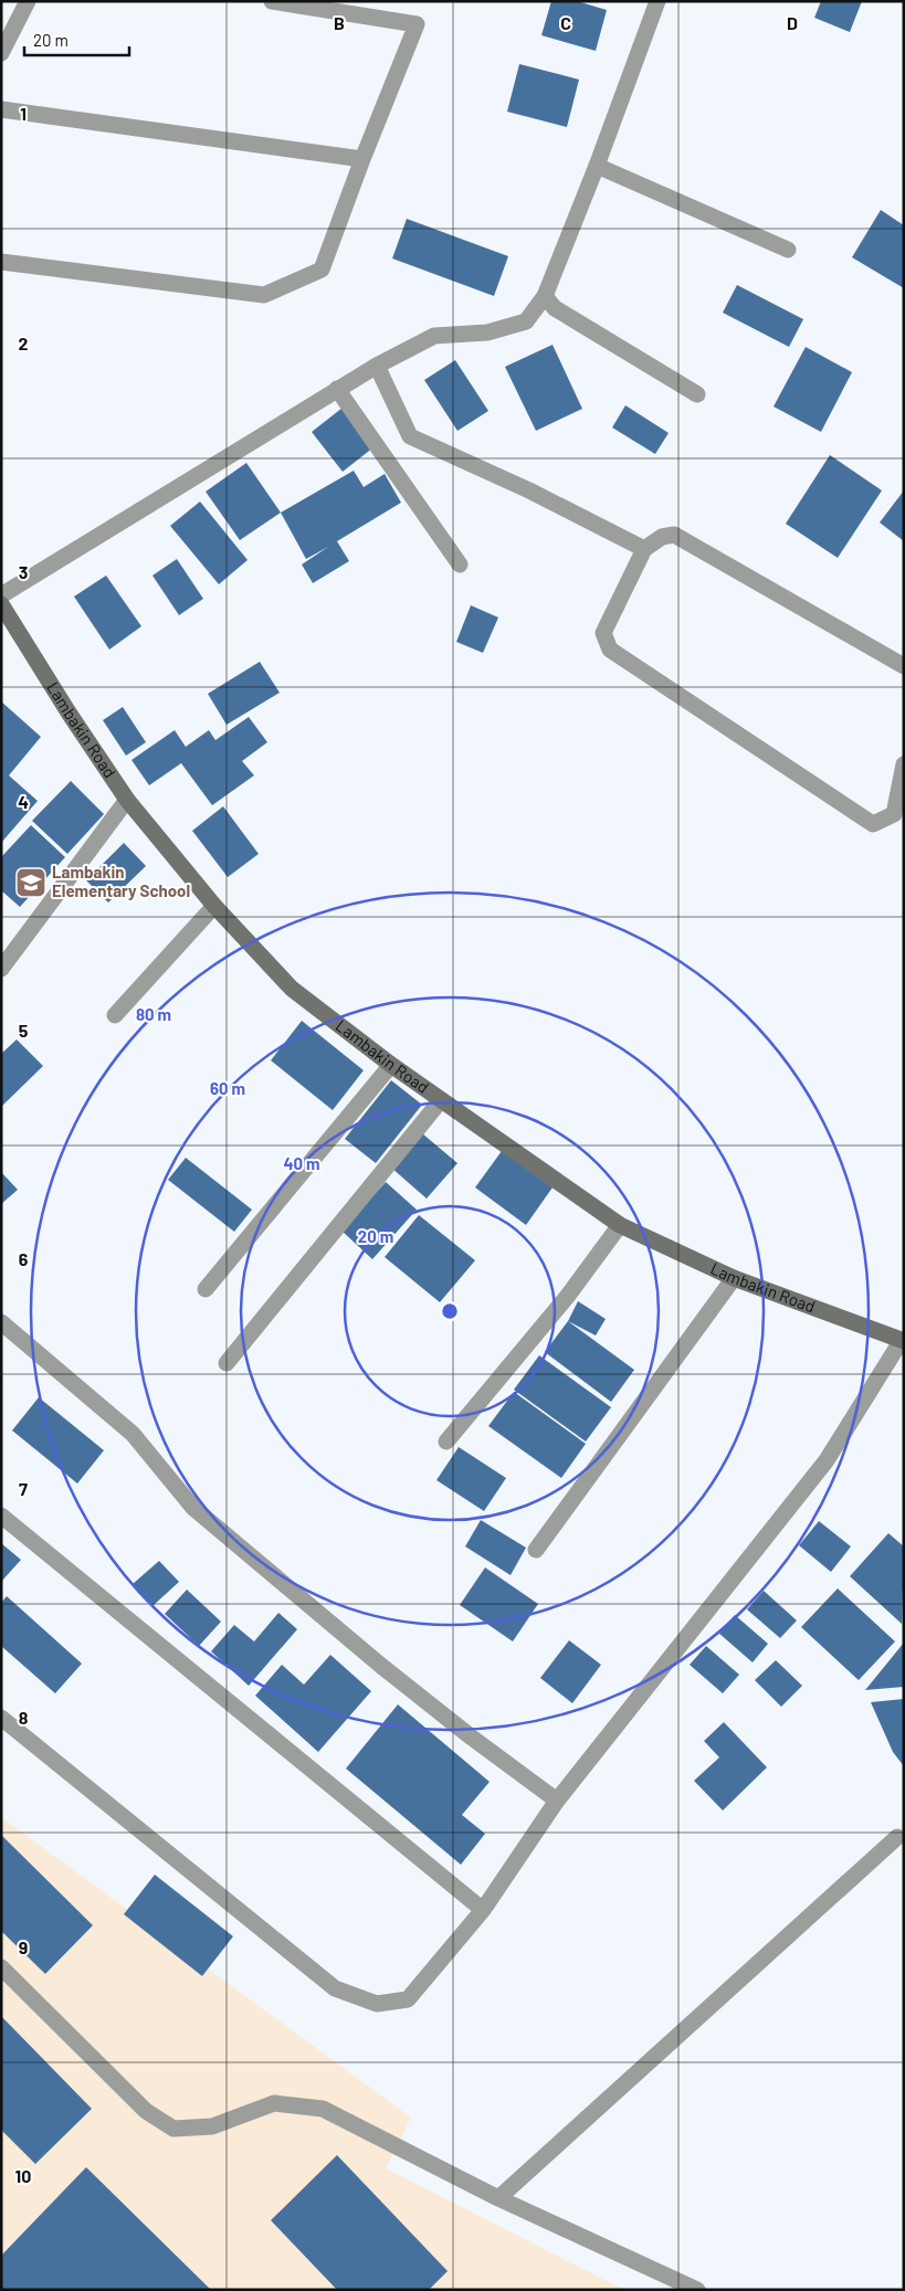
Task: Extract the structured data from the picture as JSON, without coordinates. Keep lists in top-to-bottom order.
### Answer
{
  "streets": {
    "main road": ["Lambakin Road"]
  },
  "places": {
    "school or university": ["Lambakin Elementary School"]
  },
  "scale_bar": "20 m",
  "grid": {
    "columns": ["B", "C", "D"],
    "rows": [
      "1",
      "2",
      "3",
      "4",
      "5",
      "6",
      "7",
      "8",
      "9",
      "10"
    ]
  },
  "rings": [
    "80 m",
    "60 m",
    "40 m",
    "20 m"
  ]
}
